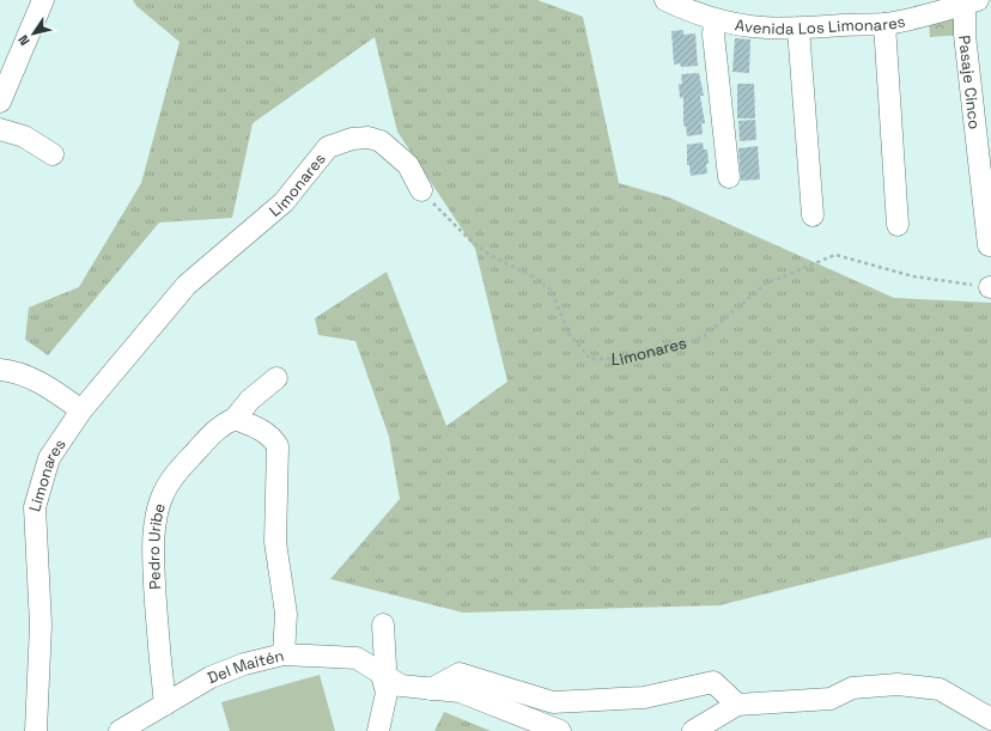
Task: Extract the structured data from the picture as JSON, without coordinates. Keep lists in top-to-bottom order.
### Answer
{
  "streets": {
    "street": [
      "Avenida Los Limonares",
      "Pasaje Cinco",
      "Limonares",
      "Pedro Uribe",
      "Del Maitén"
    ]
  },
  "crossings": [
    ["Avenida Los Limonares", "Pasaje Cinco"],
    ["Pedro Uribe", "Del Maitén"]
  ],
  "north": "bottom left"
}
